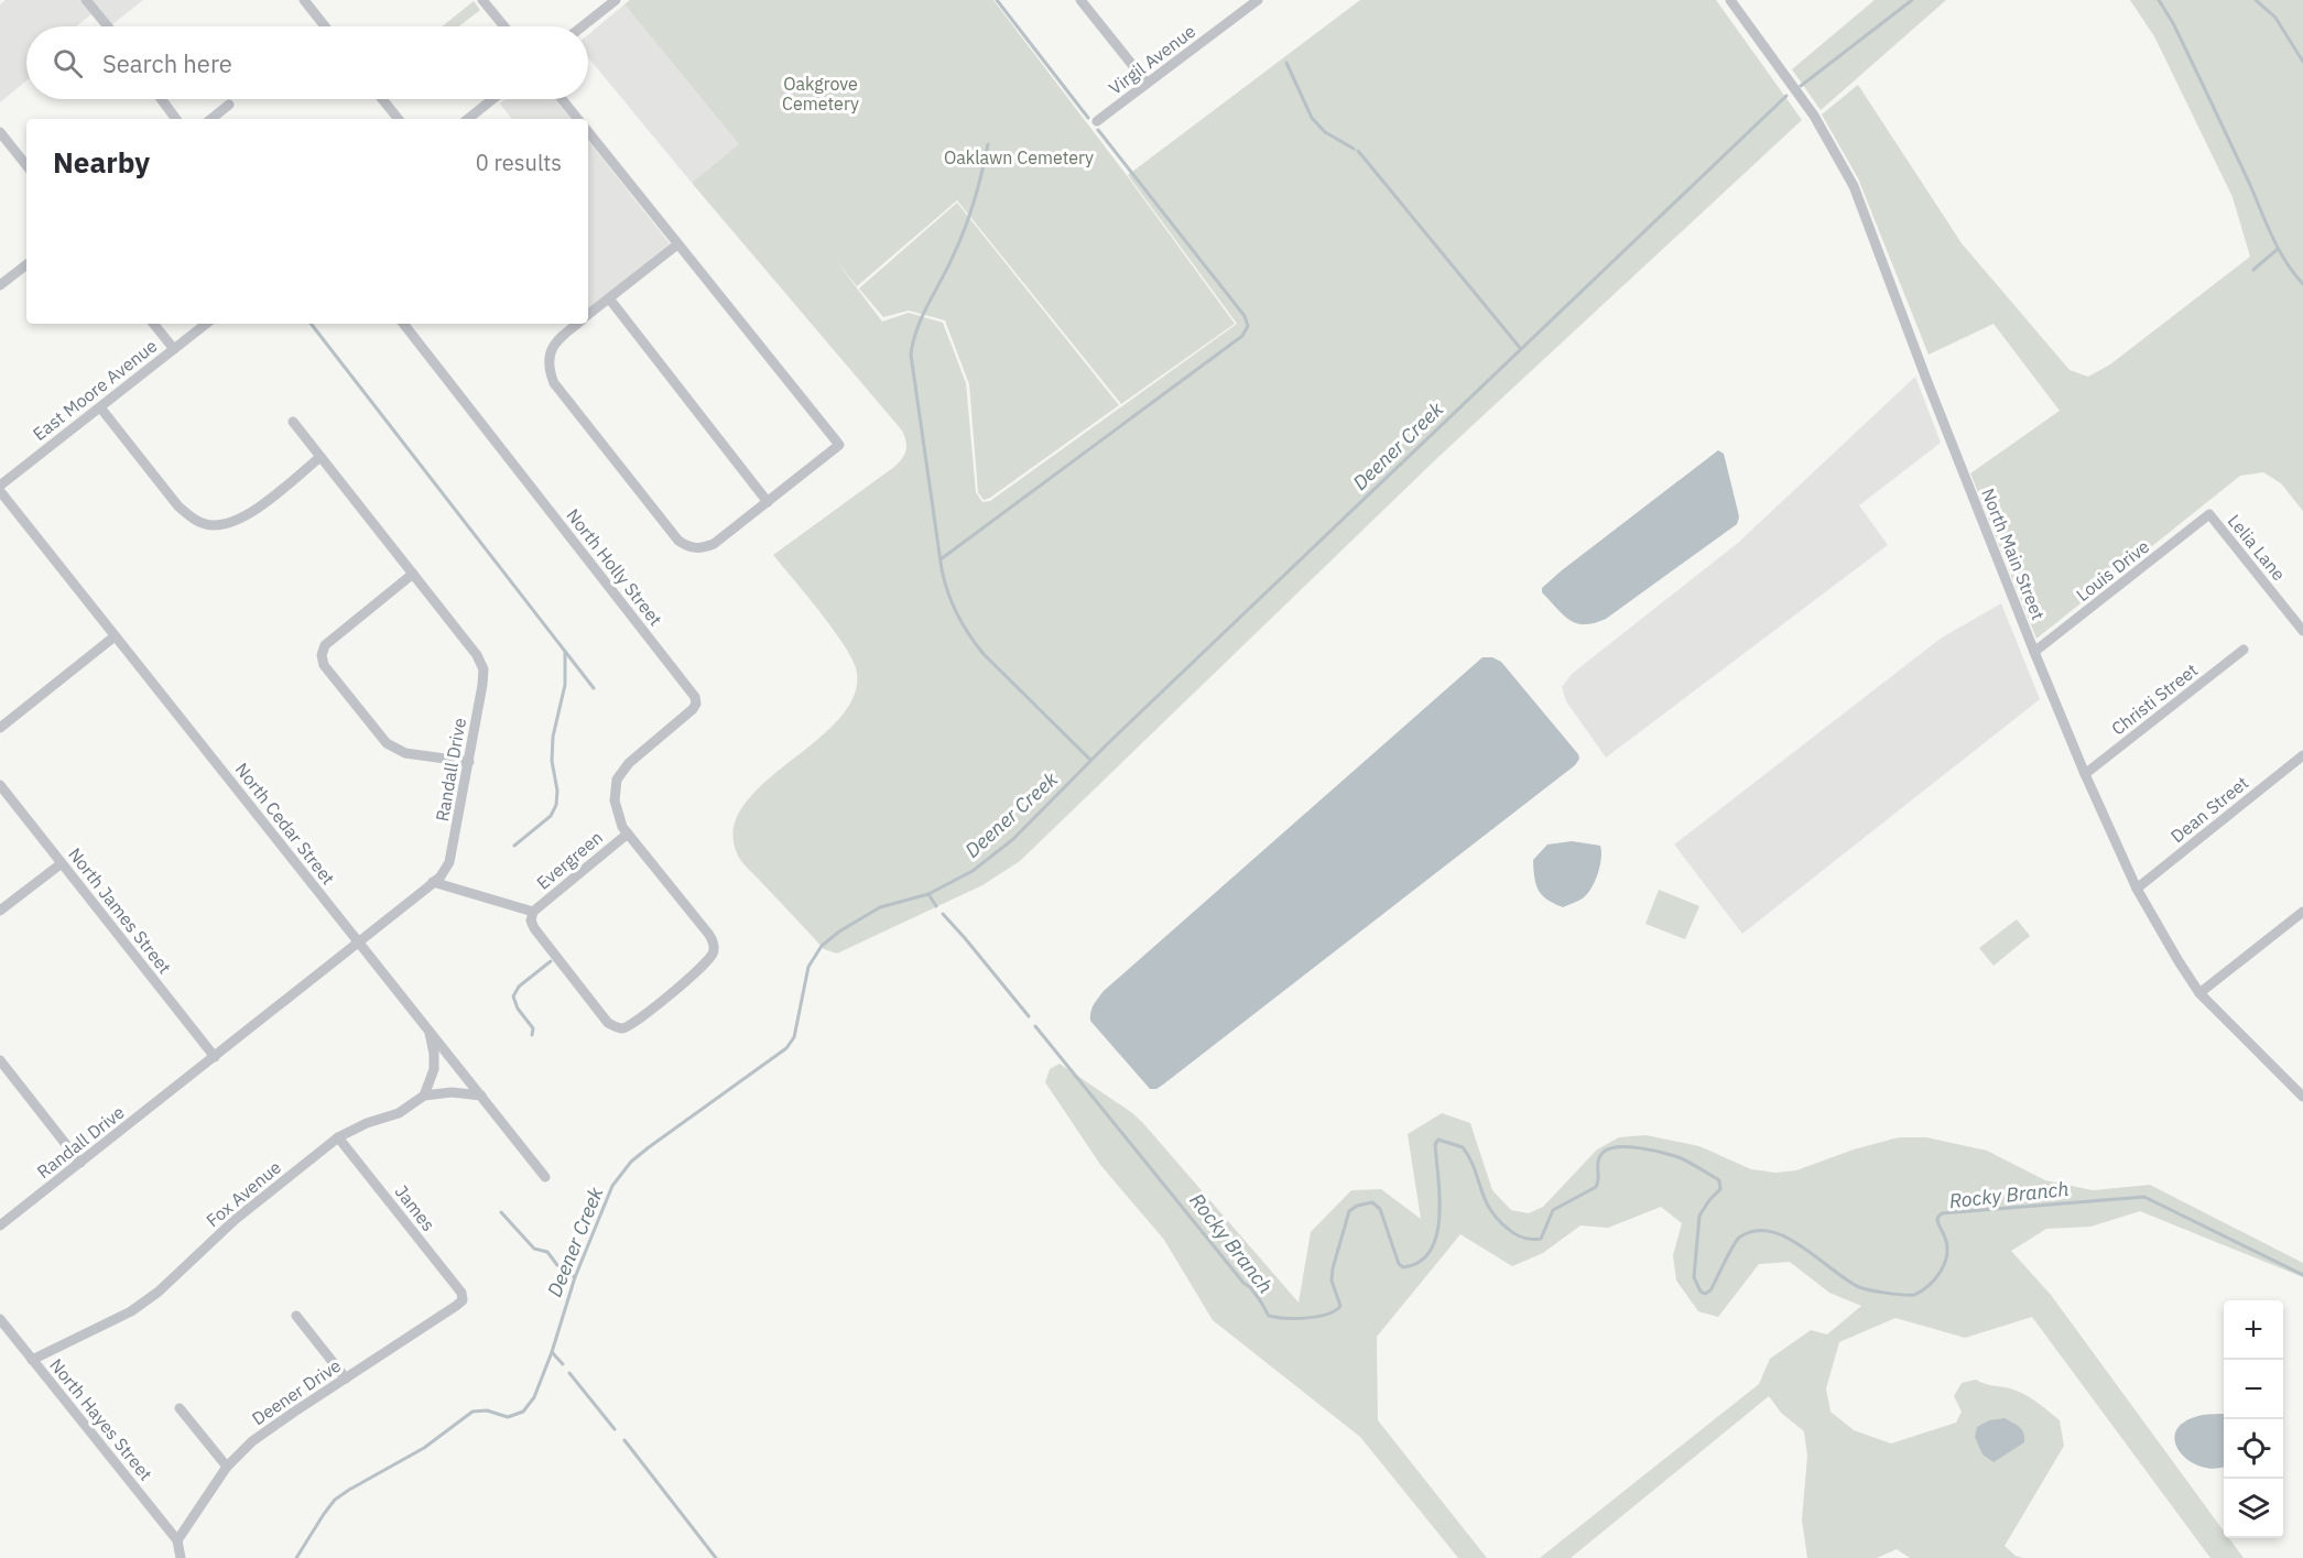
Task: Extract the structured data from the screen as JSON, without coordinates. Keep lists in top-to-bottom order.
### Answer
{
  "streets": {
    "street": [
      "Virgil Avenue",
      "East Moore Avenue",
      "Lelia Lane",
      "North Main Street",
      "North Holly Street",
      "Louis Drive",
      "Christi Street",
      "Randall Drive",
      "Dean Street",
      "North Cedar Street",
      "Evergreen",
      "North James Street",
      "Fox Avenue",
      "James",
      "Deener Drive",
      "North Hayes Street"
    ]
  },
  "crossings": [
    ["Lelia Lane", "Louis Drive"],
    ["North Main Street", "Louis Drive"],
    ["North Main Street", "Christi Street"],
    ["North Main Street", "Dean Street"],
    ["North Holly Street", "Evergreen"],
    ["Randall Drive", "North Cedar Street"],
    ["Randall Drive", "North James Street"],
    ["Fox Avenue", "James"],
    ["Fox Avenue", "North Hayes Street"],
    ["James", "Deener Drive"],
    ["Deener Drive", "North Hayes Street"]
  ],
  "water": ["Deener Creek", "Rocky Branch"],
  "parks": ["Oakgrove Cemetery", "Oaklawn Cemetery"],
  "page": {
    "search": "Search here",
    "heading": ["Nearby", "0 results"],
    "map_buttons": ["+", "−"]
  }
}
